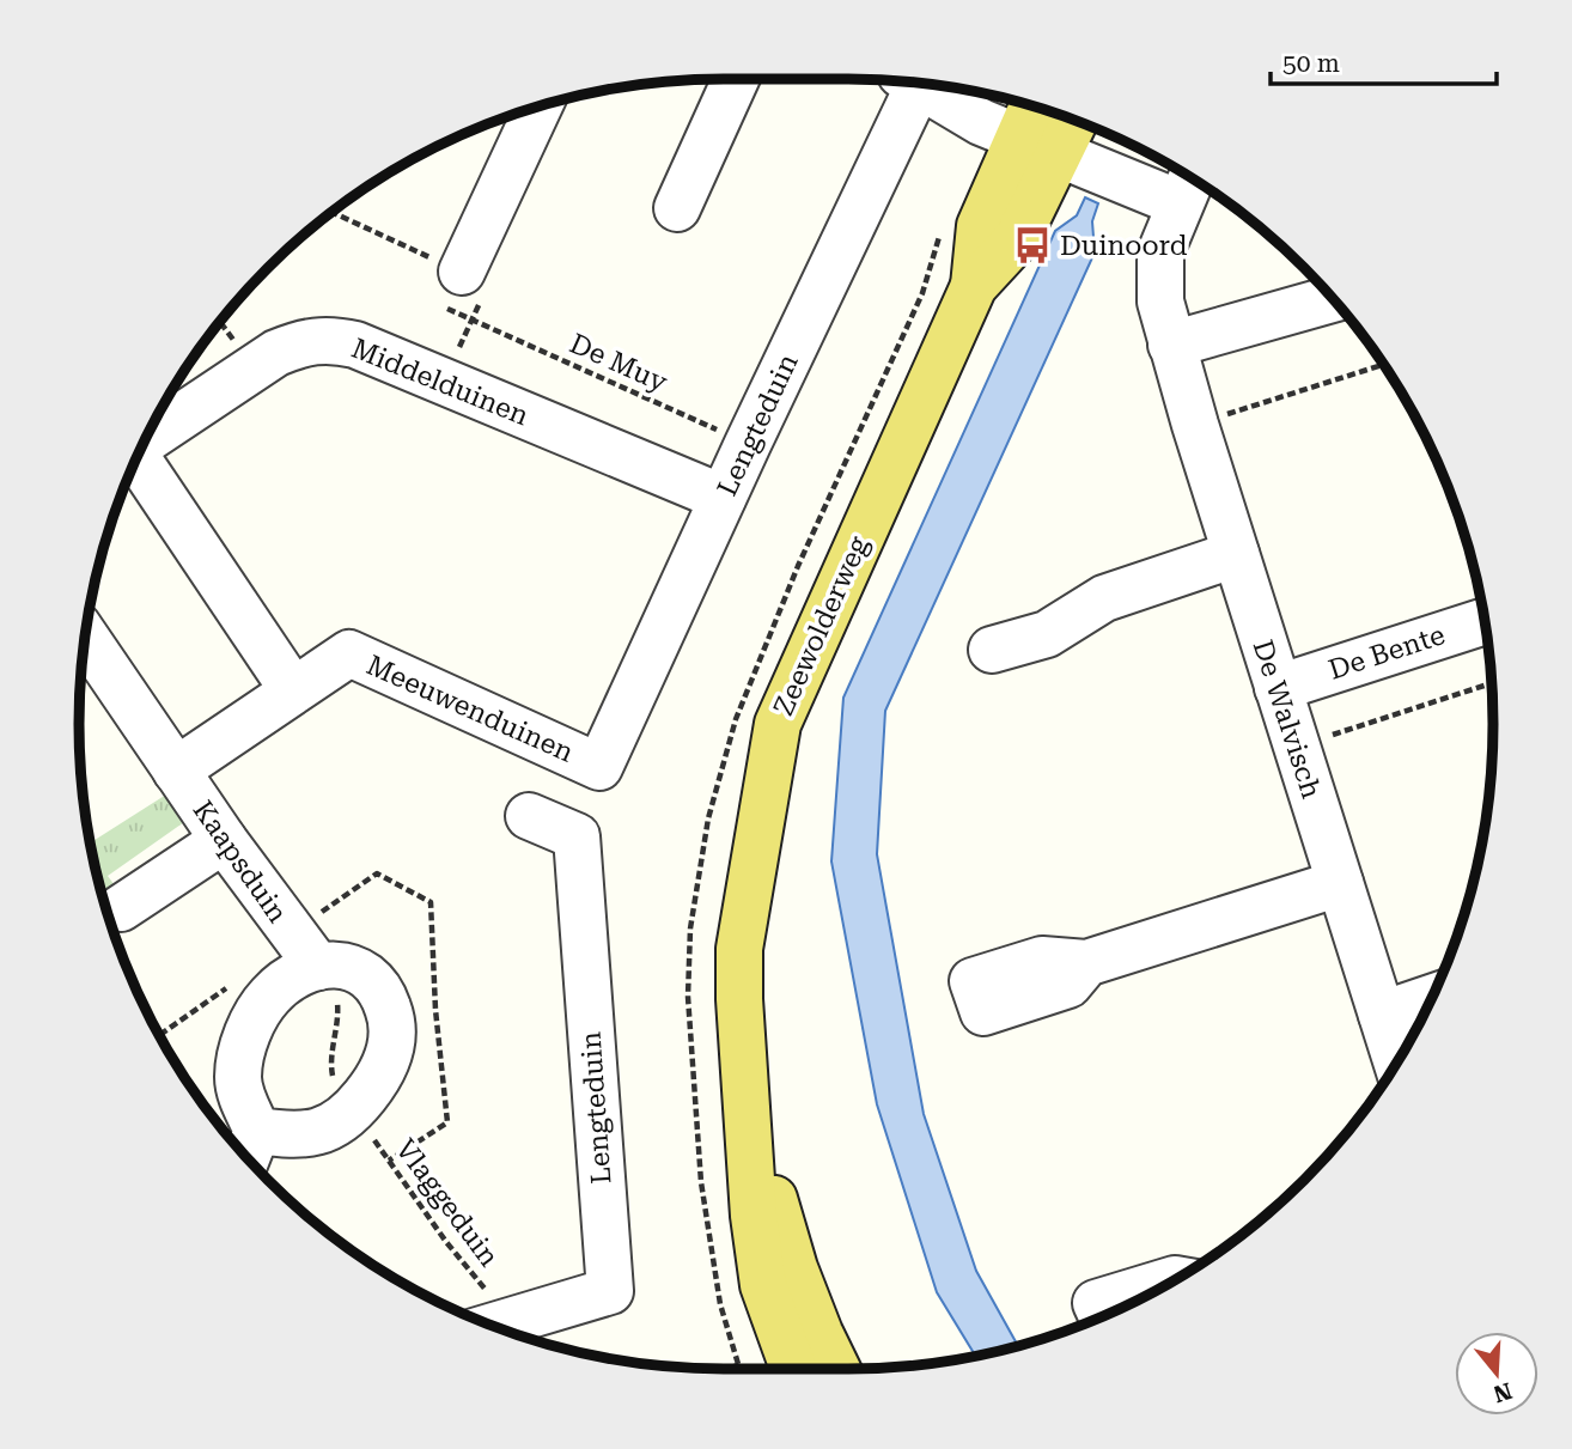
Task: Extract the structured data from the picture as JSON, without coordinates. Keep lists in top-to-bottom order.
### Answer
{
  "streets": {
    "main road": ["Zeewolderweg"],
    "street": [
      "Middelduinen",
      "Lengteduin",
      "De Bente",
      "Meeuwenduinen",
      "De Walvisch",
      "Kaapsduin"
    ],
    "path": ["De Muy", "Vlaggeduin"]
  },
  "crossings": [
    ["De Muy", "Lengteduin"],
    ["Middelduinen", "Lengteduin"],
    ["Lengteduin", "Meeuwenduinen"],
    ["De Bente", "De Walvisch"],
    ["Meeuwenduinen", "Kaapsduin"]
  ],
  "places": {
    "bus stop": ["Duinoord"]
  },
  "scale_bar": "50 m",
  "north": "bottom"
}
